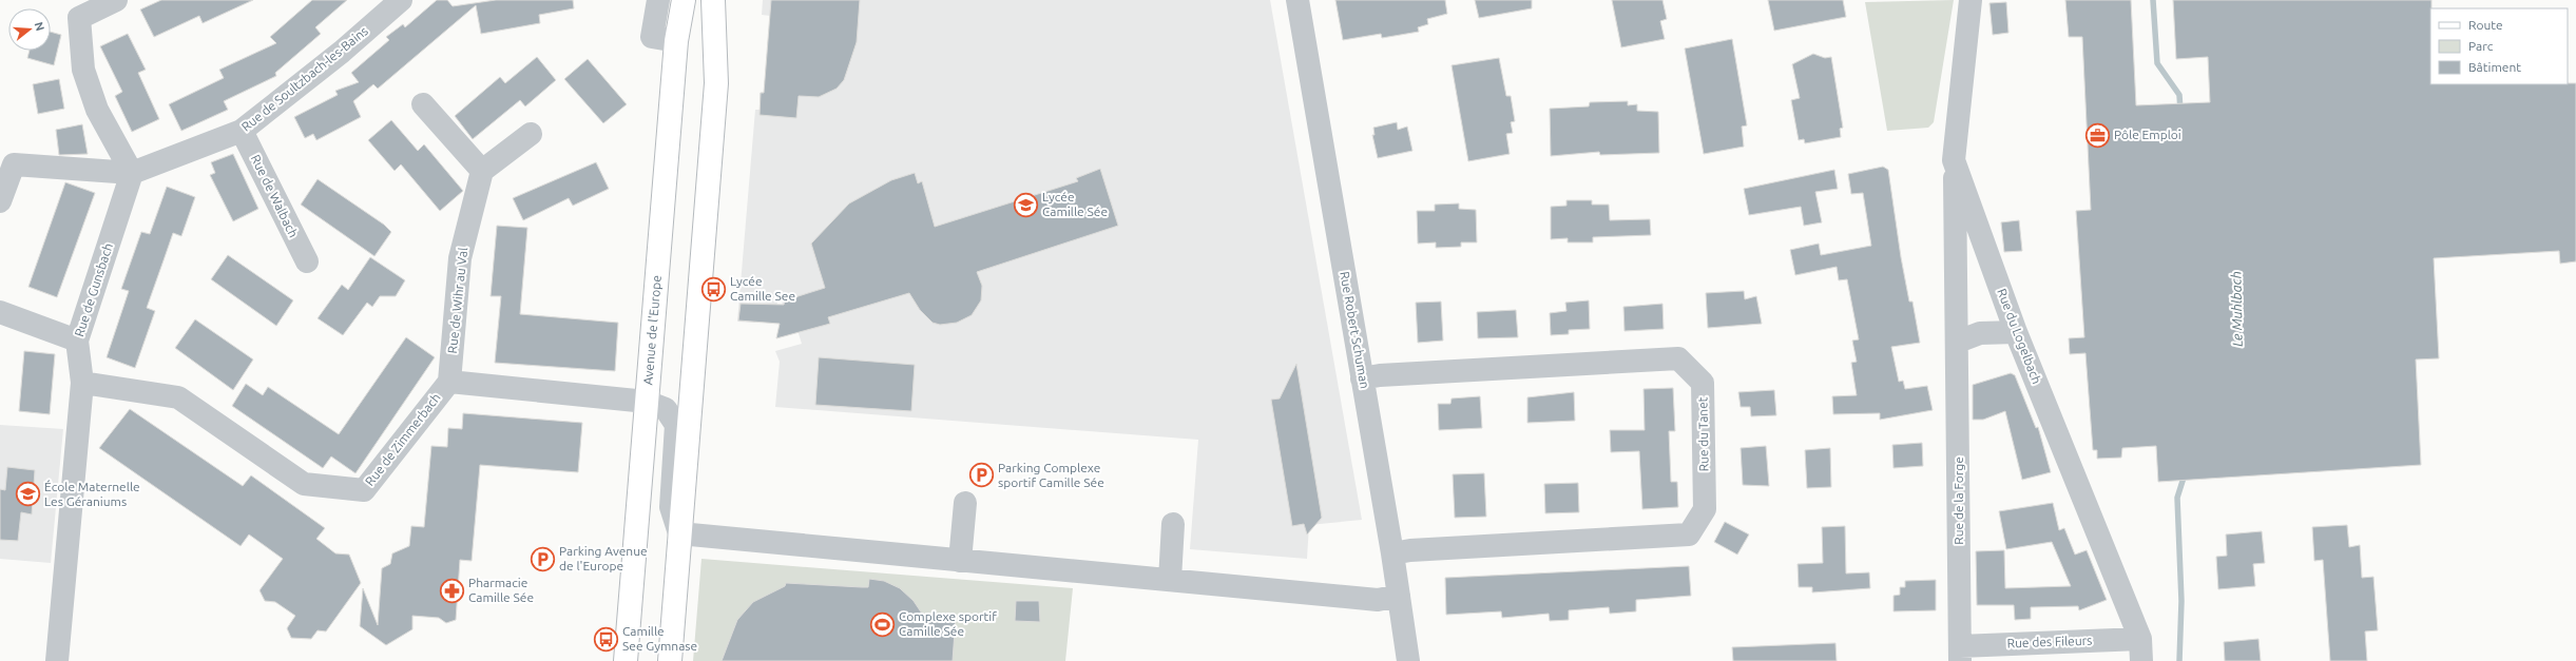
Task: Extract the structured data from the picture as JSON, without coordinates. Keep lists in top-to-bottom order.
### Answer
{
  "streets": {
    "main road": ["Avenue de l'Europe"],
    "street": [
      "Rue de Soultzbach-les-Bains",
      "Rue de Walbach",
      "Rue de Gunsbach",
      "Rue de Wihr au Val",
      "Rue Robert Schuman",
      "Rue du Logelbach",
      "Rue du Tanet",
      "Rue de Zimmerbach",
      "Rue de la Forge",
      "Rue des Fileurs"
    ]
  },
  "crossings": [
    ["Rue de Soultzbach-les-Bains", "Rue de Walbach"],
    ["Rue de Soultzbach-les-Bains", "Rue de Gunsbach"],
    ["Rue de Gunsbach", "Rue de Zimmerbach"],
    ["Rue de Wihr au Val", "Rue de Zimmerbach"],
    ["Avenue de l'Europe", "Rue de Zimmerbach"],
    ["Rue Robert Schuman", "Rue du Tanet"],
    ["Rue du Logelbach", "Rue de la Forge"],
    ["Rue du Logelbach", "Rue des Fileurs"],
    ["Rue de la Forge", "Rue des Fileurs"]
  ],
  "water": ["Le Muhlbach"],
  "places": {
    "office": ["Pôle Emploi"],
    "school or university": ["Lycée Camille Sée", "École Maternelle Les Géraniums"],
    "bus stop": ["Lycée Camille See", "Camille See Gymnase"],
    "parking": ["Parking Complexe sportif Camille Sée", "Parking Avenue de l'Europe"],
    "pharmacy": ["Pharmacie Camille Sée"],
    "sports": ["Complexe sportif Camille Sée"]
  },
  "legend": ["Route", "Parc", "Bâtiment"],
  "north": "right"
}
